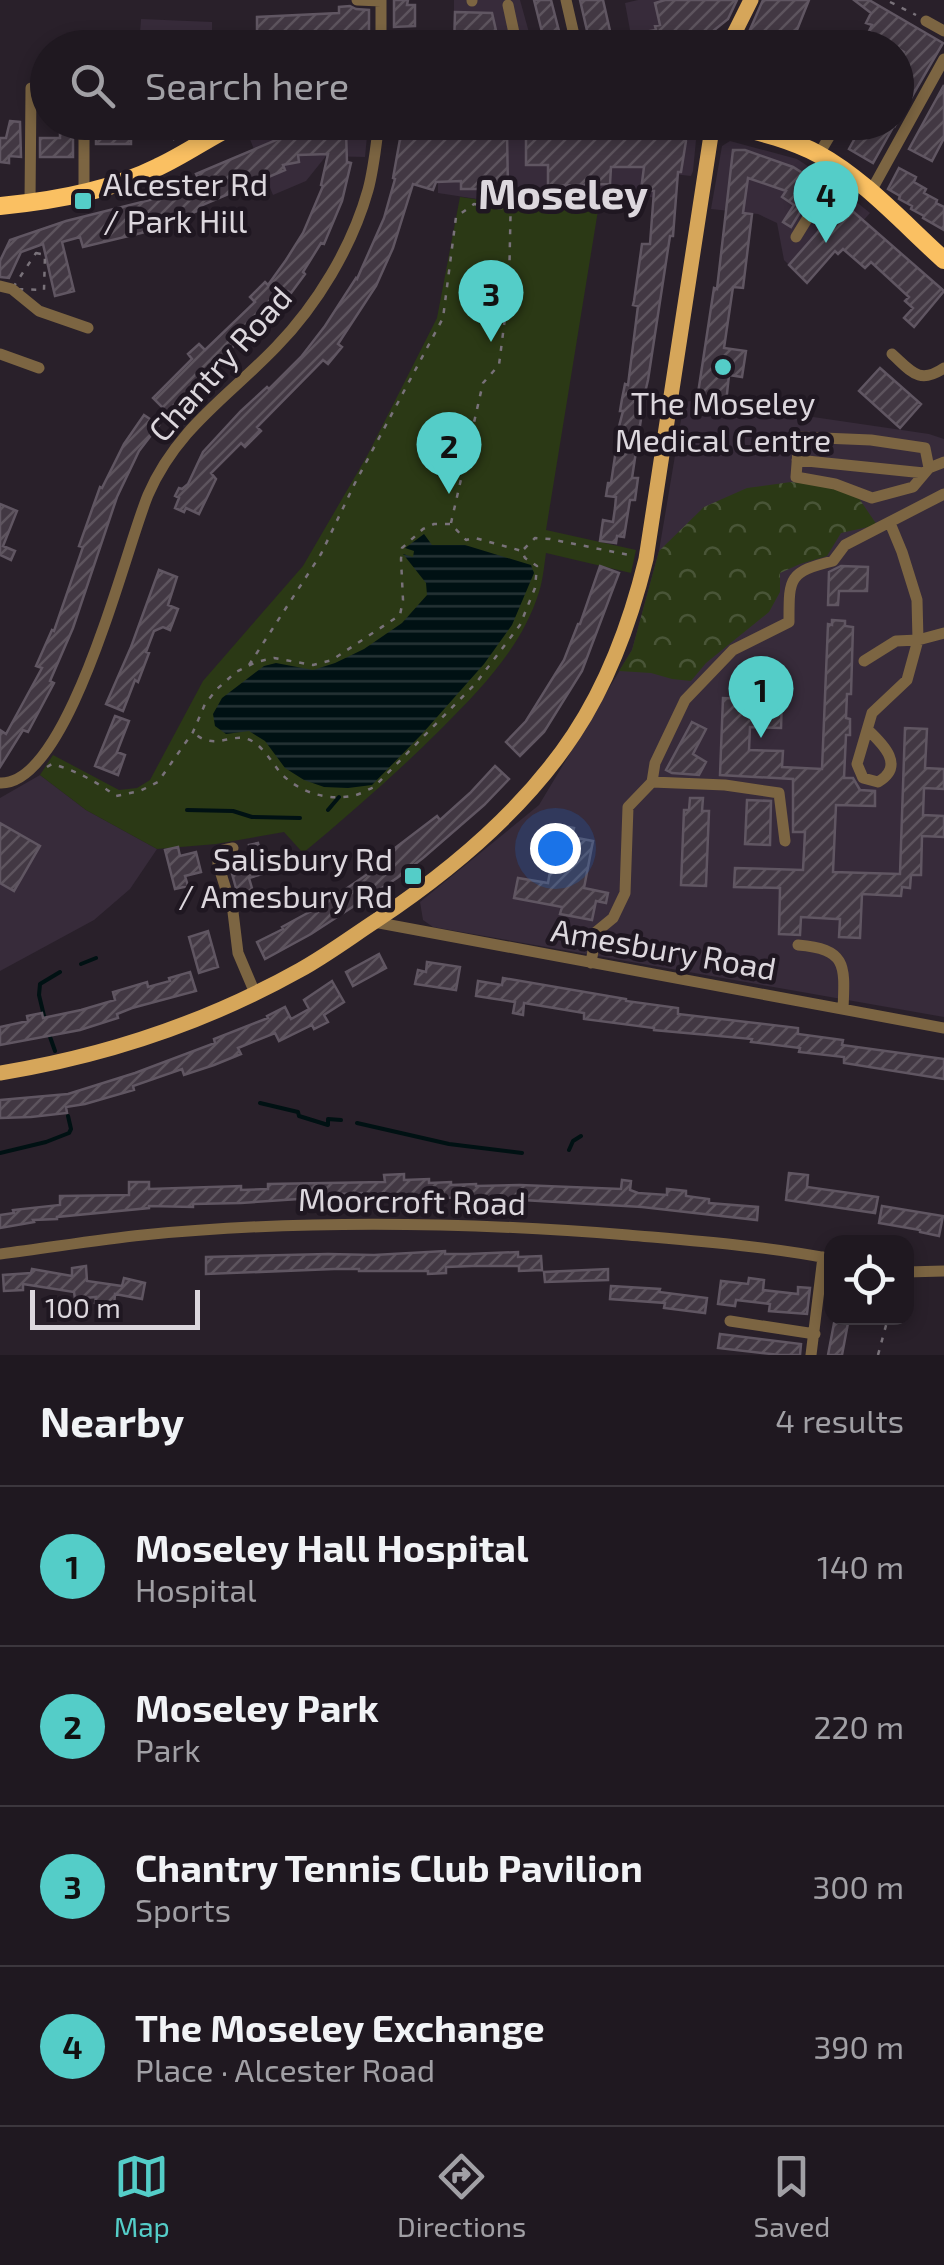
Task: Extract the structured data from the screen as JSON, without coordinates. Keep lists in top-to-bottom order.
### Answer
{
  "streets": {
    "street": ["Chantry Road", "Amesbury Road", "Moorcroft Road"]
  },
  "districts": ["Moseley"],
  "places": {
    "transit": ["Alcester Rd / Park Hill", "Salisbury Rd / Amesbury Rd"],
    "other": ["The Moseley Medical Centre"]
  },
  "scale_bar": "100 m",
  "page": {
    "search": "Search here",
    "pins": [
      "4",
      "3",
      "2",
      "1"
    ],
    "scale": "100 m",
    "heading": ["Nearby", "4 results"],
    "list": [
      {
        "mark": "1",
        "name": "Moseley Hall Hospital",
        "note": "Hospital",
        "value": "140 m"
      },
      {
        "mark": "2",
        "name": "Moseley Park",
        "note": "Park",
        "value": "220 m"
      },
      {
        "mark": "3",
        "name": "Chantry Tennis Club Pavilion",
        "note": "Sports",
        "value": "300 m"
      },
      {
        "mark": "4",
        "name": "The Moseley Exchange",
        "note": "Place · Alcester Road",
        "value": "390 m"
      }
    ],
    "nav": ["Map", "Directions", "Saved"]
  }
}
